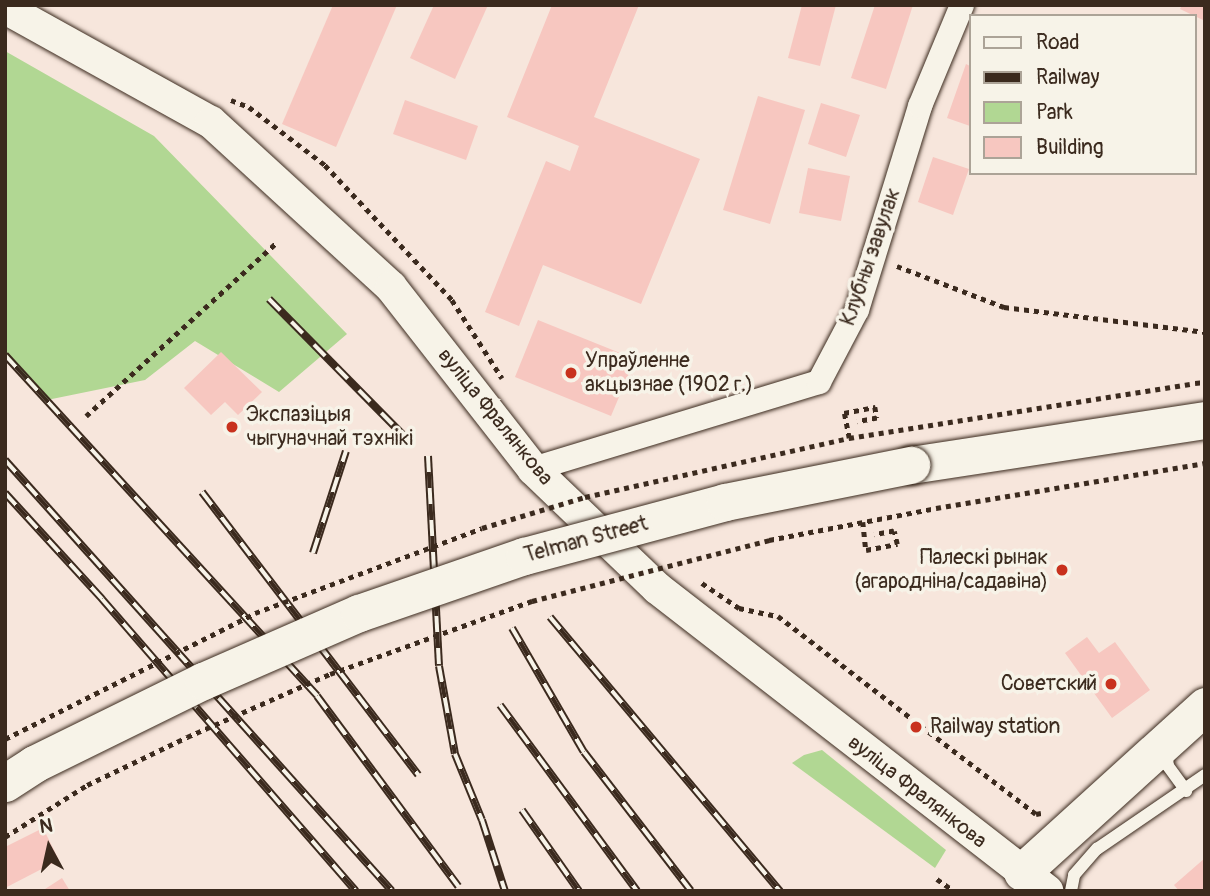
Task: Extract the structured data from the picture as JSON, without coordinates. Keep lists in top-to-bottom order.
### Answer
{
  "streets": {
    "main road": ["Telman Street"],
    "street": ["Клубны завулак", "вуліца Фралянкова"]
  },
  "crossings": [
    ["Клубны завулак", "вуліца Фралянкова"]
  ],
  "places": [
    "Упраўленне акцызнае (1902 г.)",
    "Экспазіцыя чыгуначнай тэхнікі",
    "Палескі рынак (агародніна/садавіна)",
    "Советский",
    "Railway station"
  ],
  "legend": [
    "Road",
    "Railway",
    "Park",
    "Building"
  ],
  "north": "top"
}
